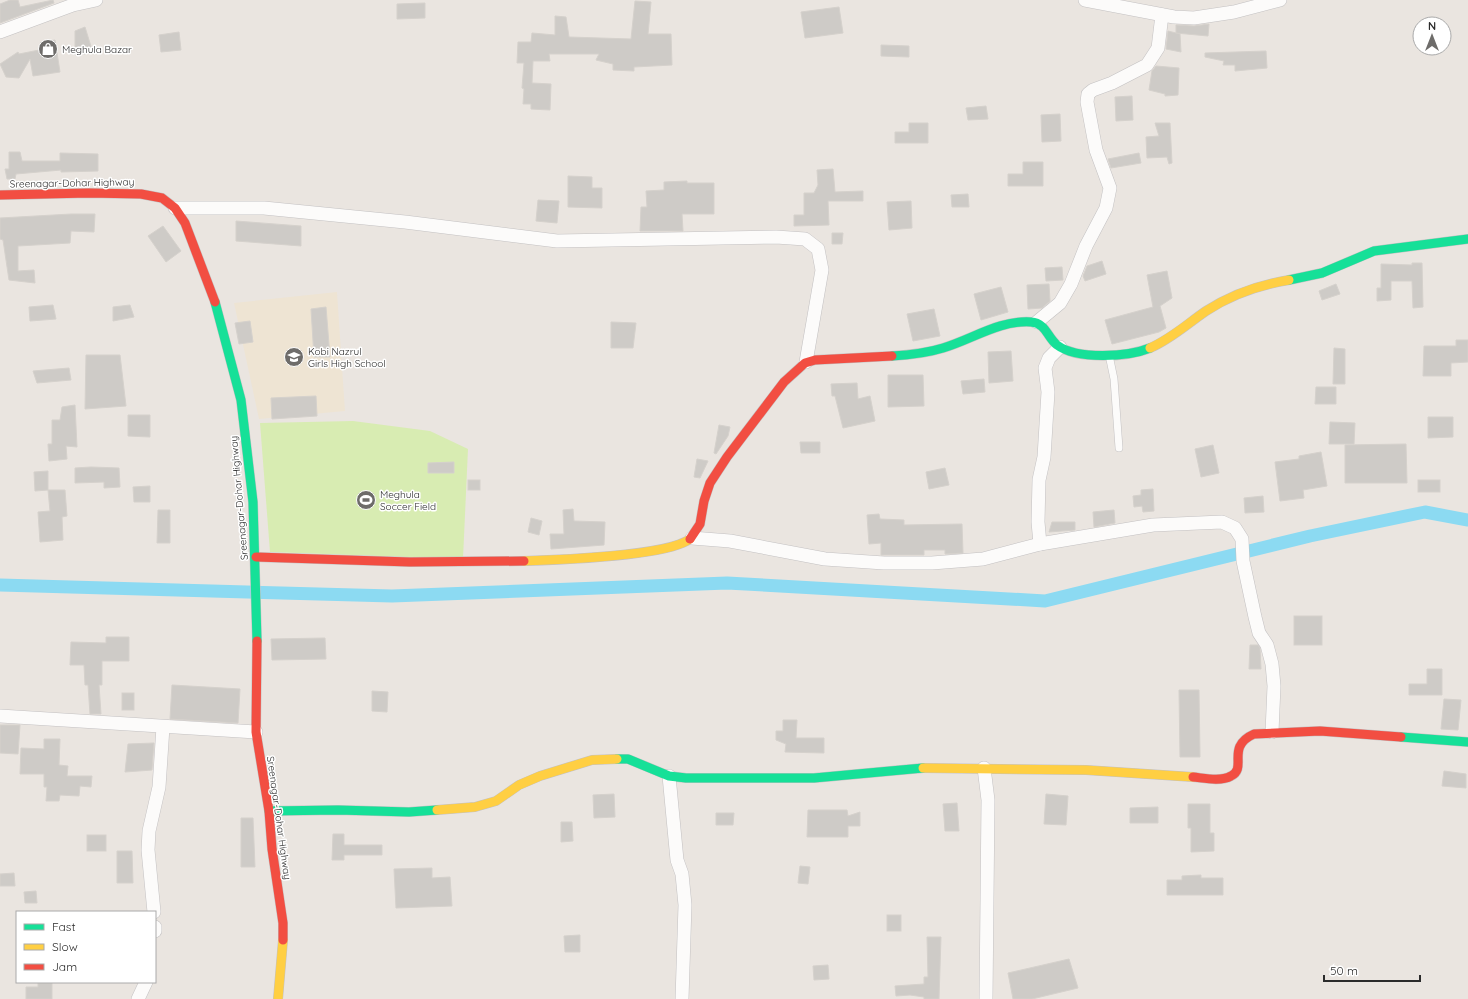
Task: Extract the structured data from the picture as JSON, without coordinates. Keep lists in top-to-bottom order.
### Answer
{
  "streets": {
    "street": ["Sreenagar-Dohar Highway"]
  },
  "places": {
    "shop": ["Meghula Bazar"],
    "school or university": ["Kobi Nazrul Girls High School"],
    "sports": ["Meghula Soccer Field"]
  },
  "legend": ["Fast", "Slow", "Jam"],
  "scale_bar": "50 m",
  "north": "top"
}
